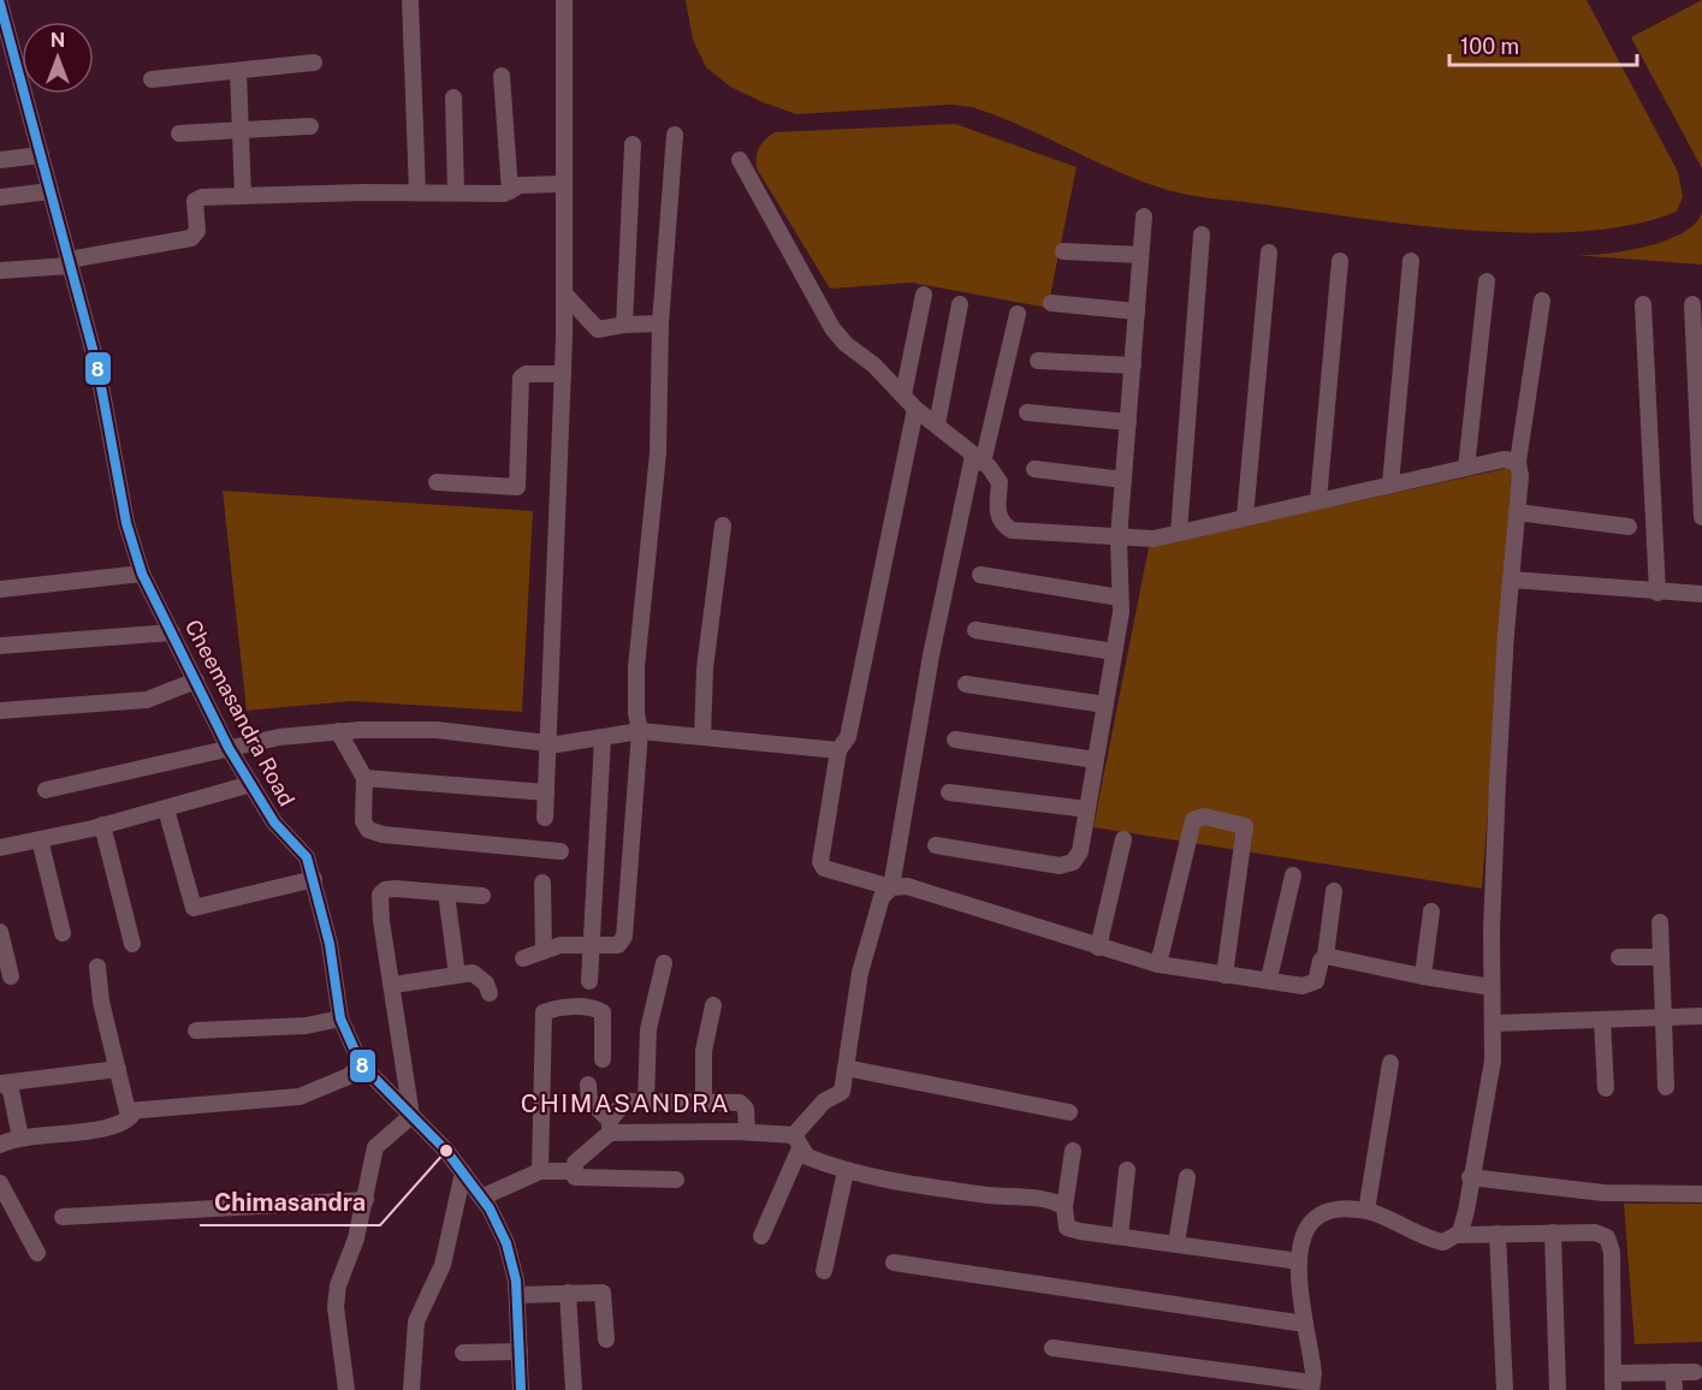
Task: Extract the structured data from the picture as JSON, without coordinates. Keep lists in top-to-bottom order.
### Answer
{
  "streets": {
    "street": ["Cheemasandra Road"]
  },
  "districts": ["CHIMASANDRA"],
  "places": ["Chimasandra"],
  "lines": ["transit line 8"],
  "scale_bar": "100 m",
  "north": "top"
}
